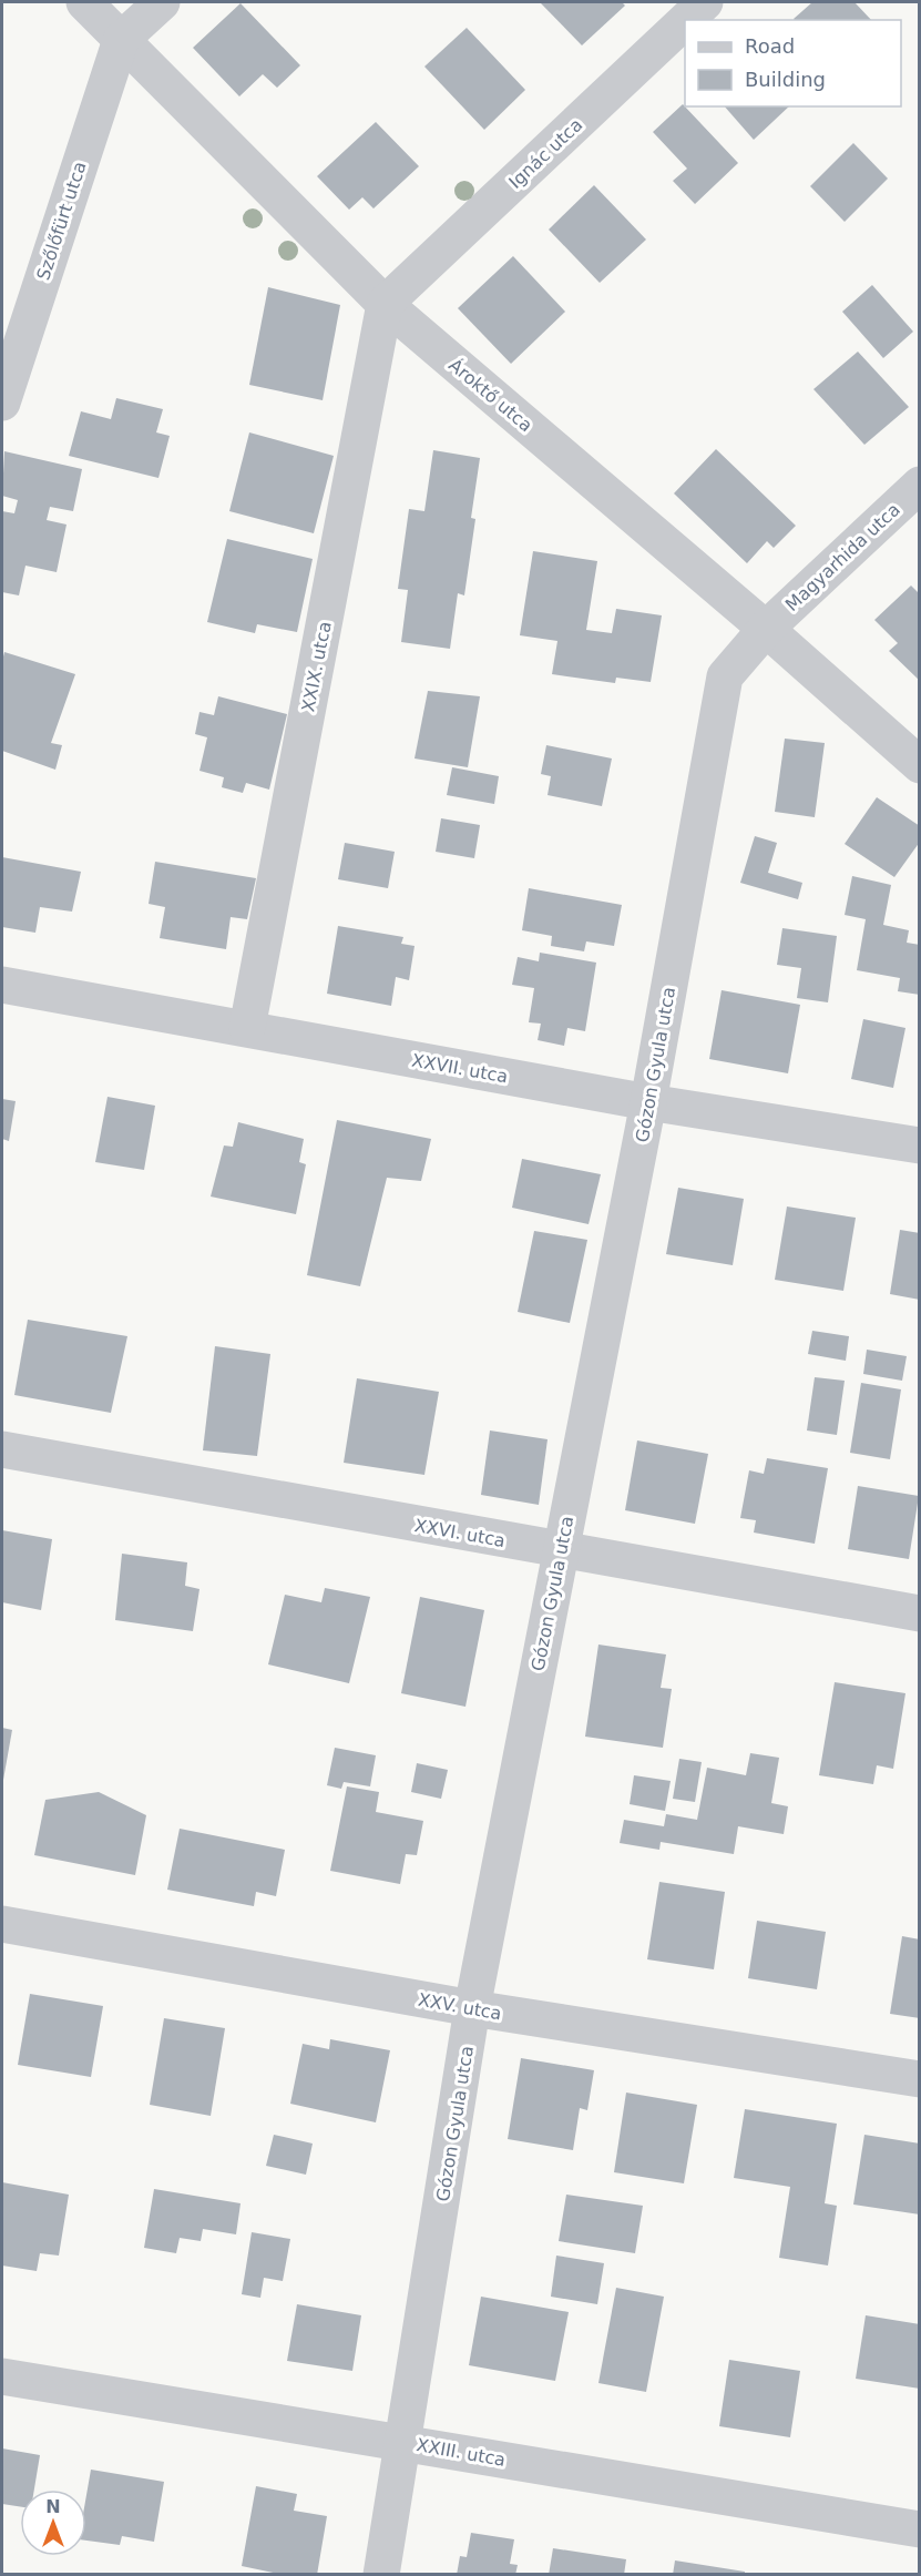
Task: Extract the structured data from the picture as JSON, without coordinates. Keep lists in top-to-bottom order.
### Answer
{
  "streets": {
    "street": [
      "Ignác utca",
      "Szőlőfürt utca",
      "Ároktő utca",
      "Magyarhida utca",
      "XXIX. utca",
      "Gózon Gyula utca",
      "XXVII. utca",
      "XXVI. utca",
      "XXV. utca",
      "XXIII. utca"
    ]
  },
  "crossings": [
    ["Ignác utca", "Ároktő utca"],
    ["Ignác utca", "XXIX. utca"],
    ["Szőlőfürt utca", "Ároktő utca"],
    ["Ároktő utca", "Magyarhida utca"],
    ["Ároktő utca", "XXIX. utca"],
    ["Ároktő utca", "Gózon Gyula utca"],
    ["Magyarhida utca", "Gózon Gyula utca"],
    ["XXIX. utca", "XXVII. utca"],
    ["Gózon Gyula utca", "XXVII. utca"],
    ["Gózon Gyula utca", "XXVI. utca"],
    ["Gózon Gyula utca", "XXV. utca"],
    ["Gózon Gyula utca", "XXIII. utca"]
  ],
  "legend": ["Road", "Building"],
  "north": "top"
}
